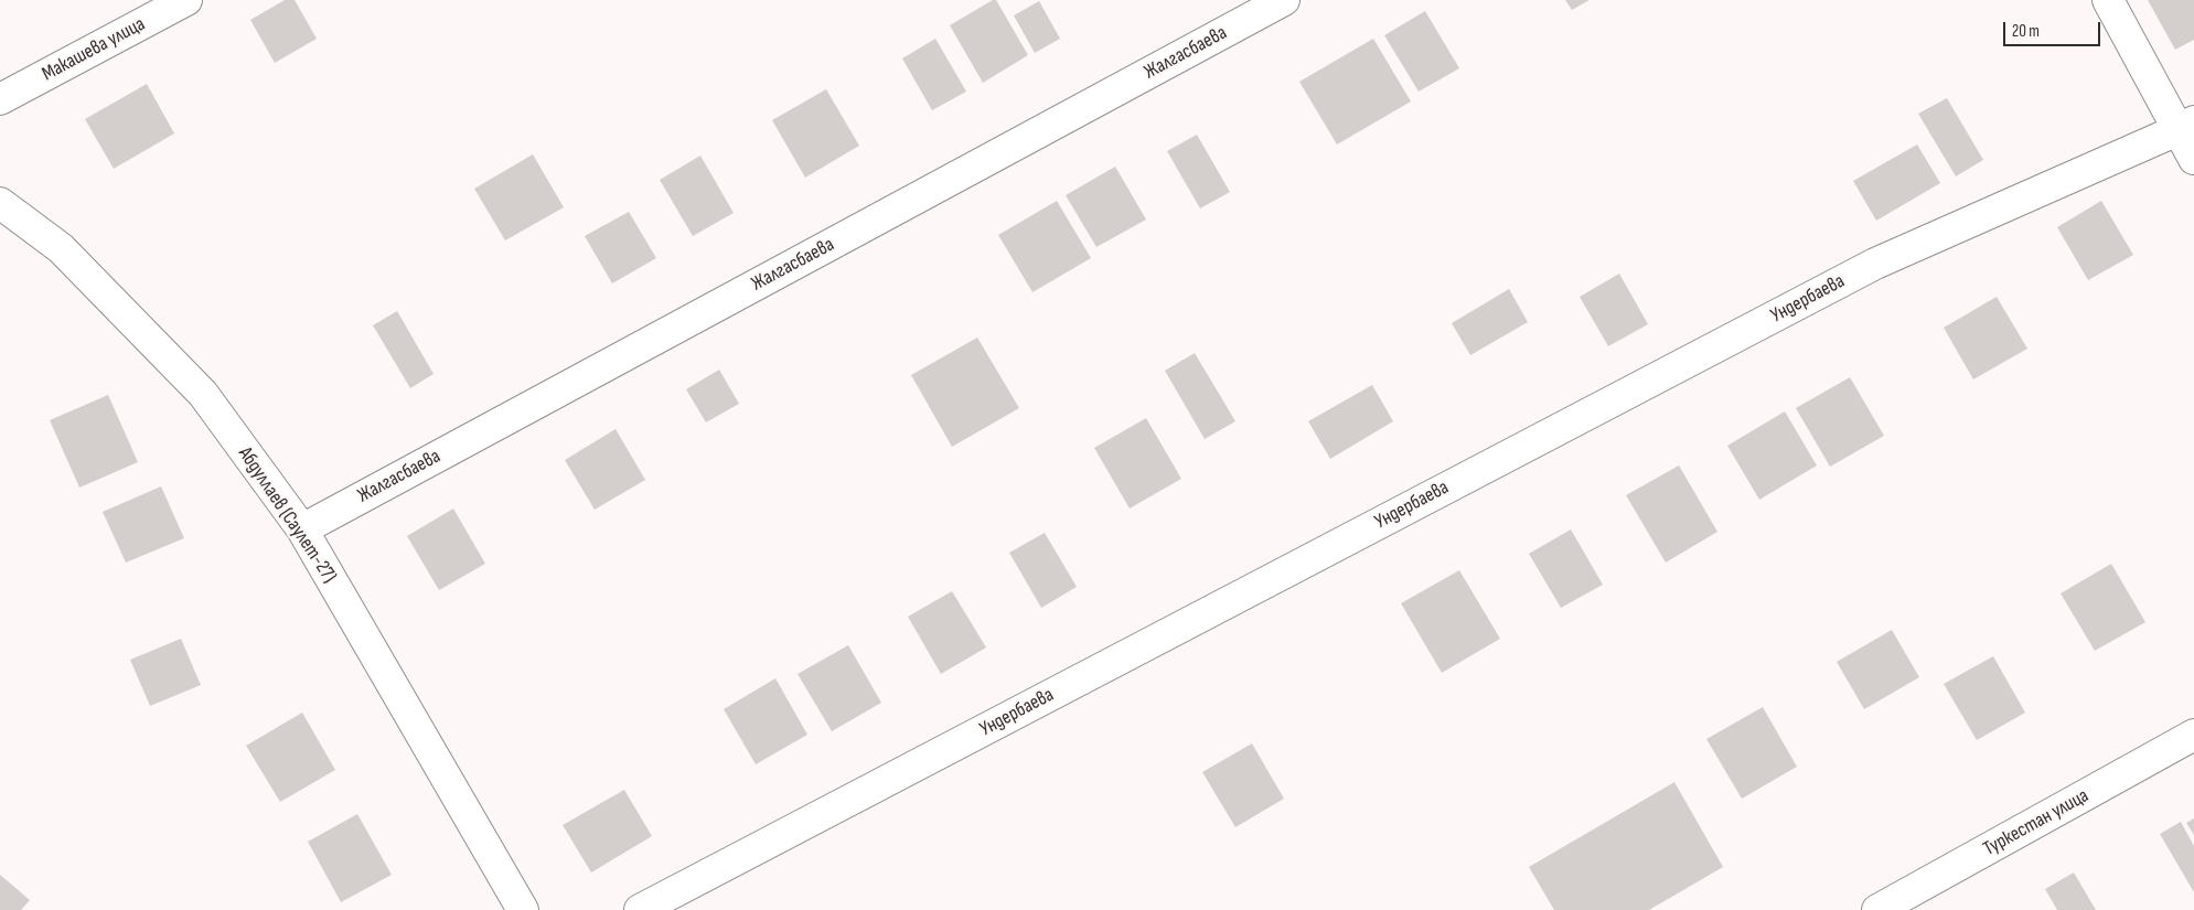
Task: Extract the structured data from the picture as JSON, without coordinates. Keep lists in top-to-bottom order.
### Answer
{
  "streets": {
    "street": [
      "Макашева улица",
      "Жалгасбаева",
      "Ундербаева",
      "Абдуллаев (Саулет-27)",
      "Туркестан улица"
    ]
  },
  "crossings": [
    ["Жалгасбаева", "Абдуллаев (Саулет-27)"]
  ],
  "scale_bar": "20 m"
}
